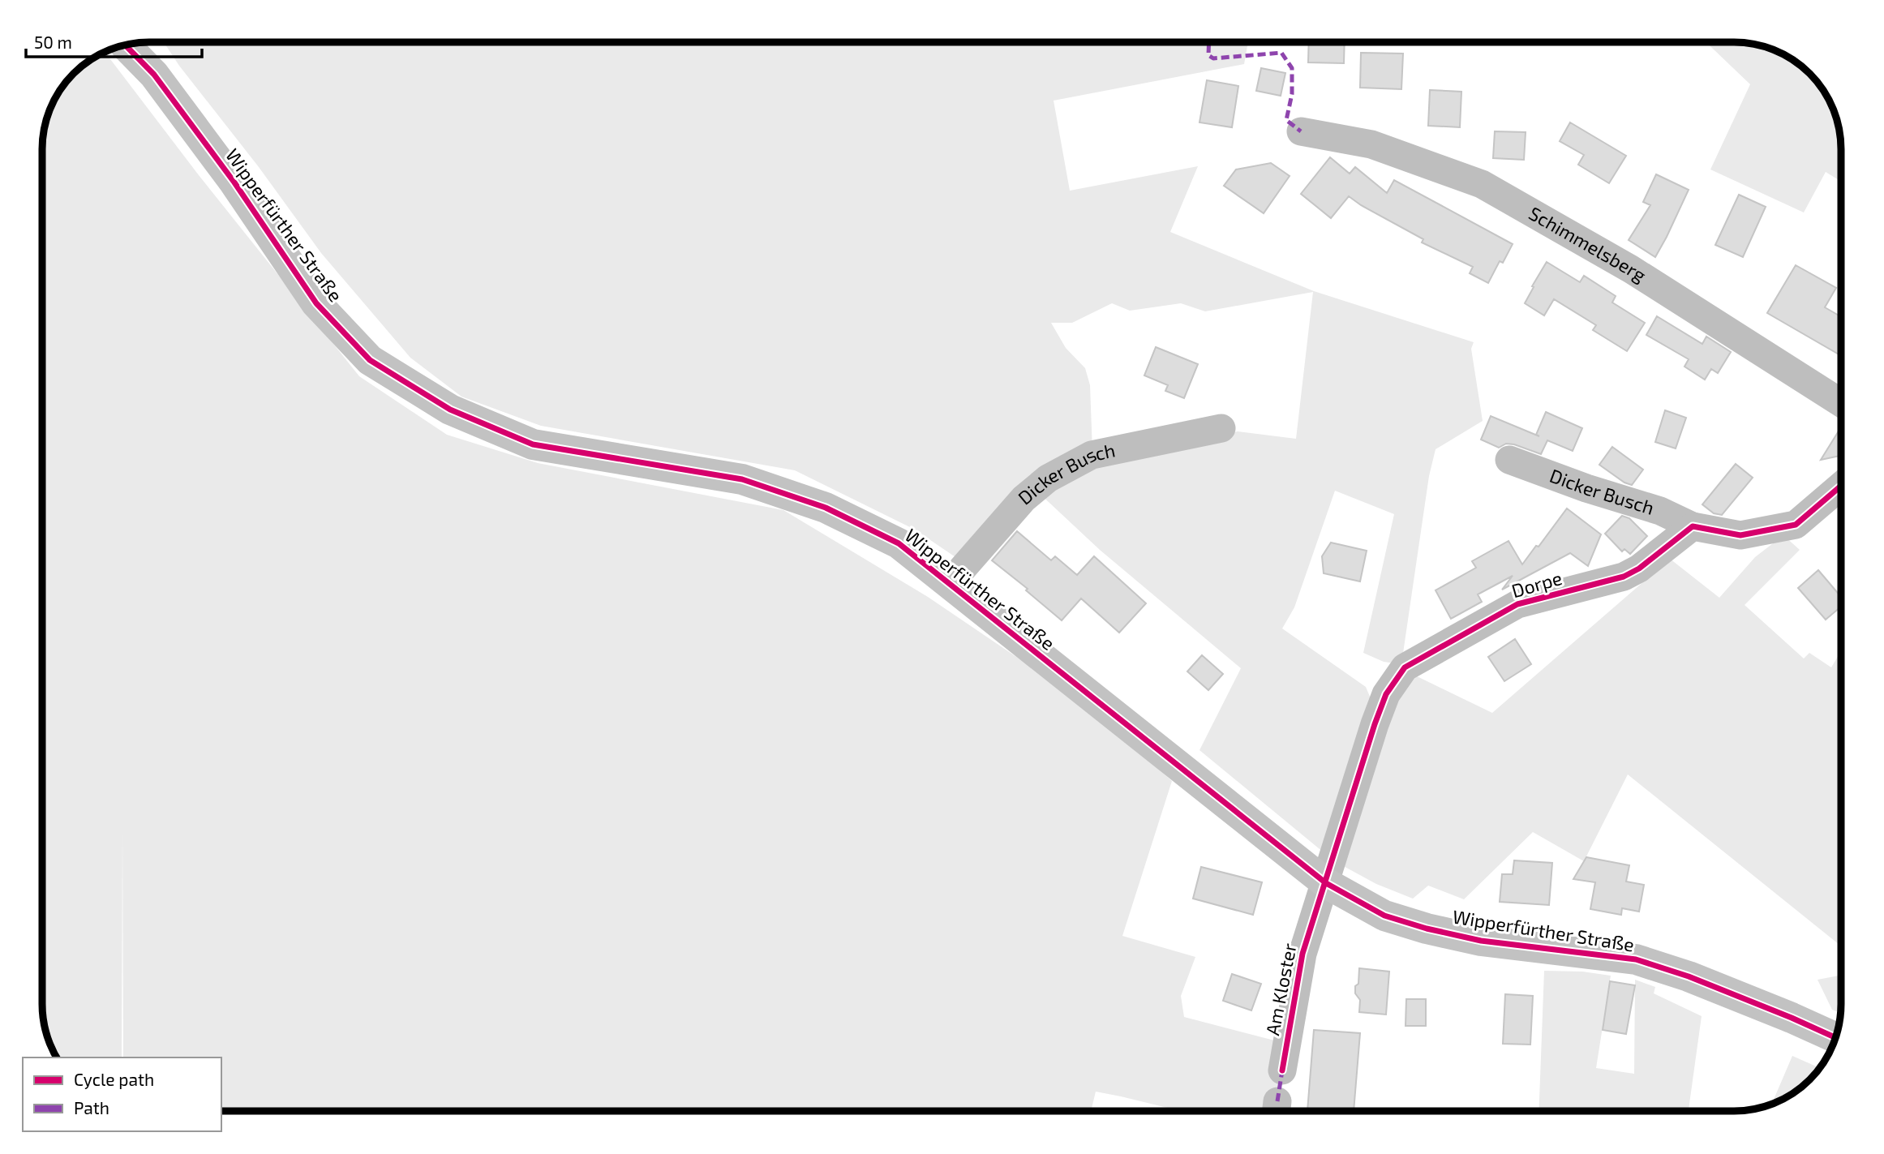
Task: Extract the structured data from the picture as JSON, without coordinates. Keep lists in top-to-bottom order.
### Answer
{
  "streets": {
    "main road": ["Wipperfürther Straße"],
    "street": [
      "Schimmelsberg",
      "Dicker Busch",
      "Dorpe",
      "Am Kloster"
    ]
  },
  "crossings": [
    ["Wipperfürther Straße", "Dicker Busch"],
    ["Wipperfürther Straße", "Dorpe"],
    ["Wipperfürther Straße", "Am Kloster"],
    ["Dicker Busch", "Dorpe"],
    ["Dorpe", "Am Kloster"]
  ],
  "legend": ["Cycle path", "Path"],
  "scale_bar": "50 m"
}
